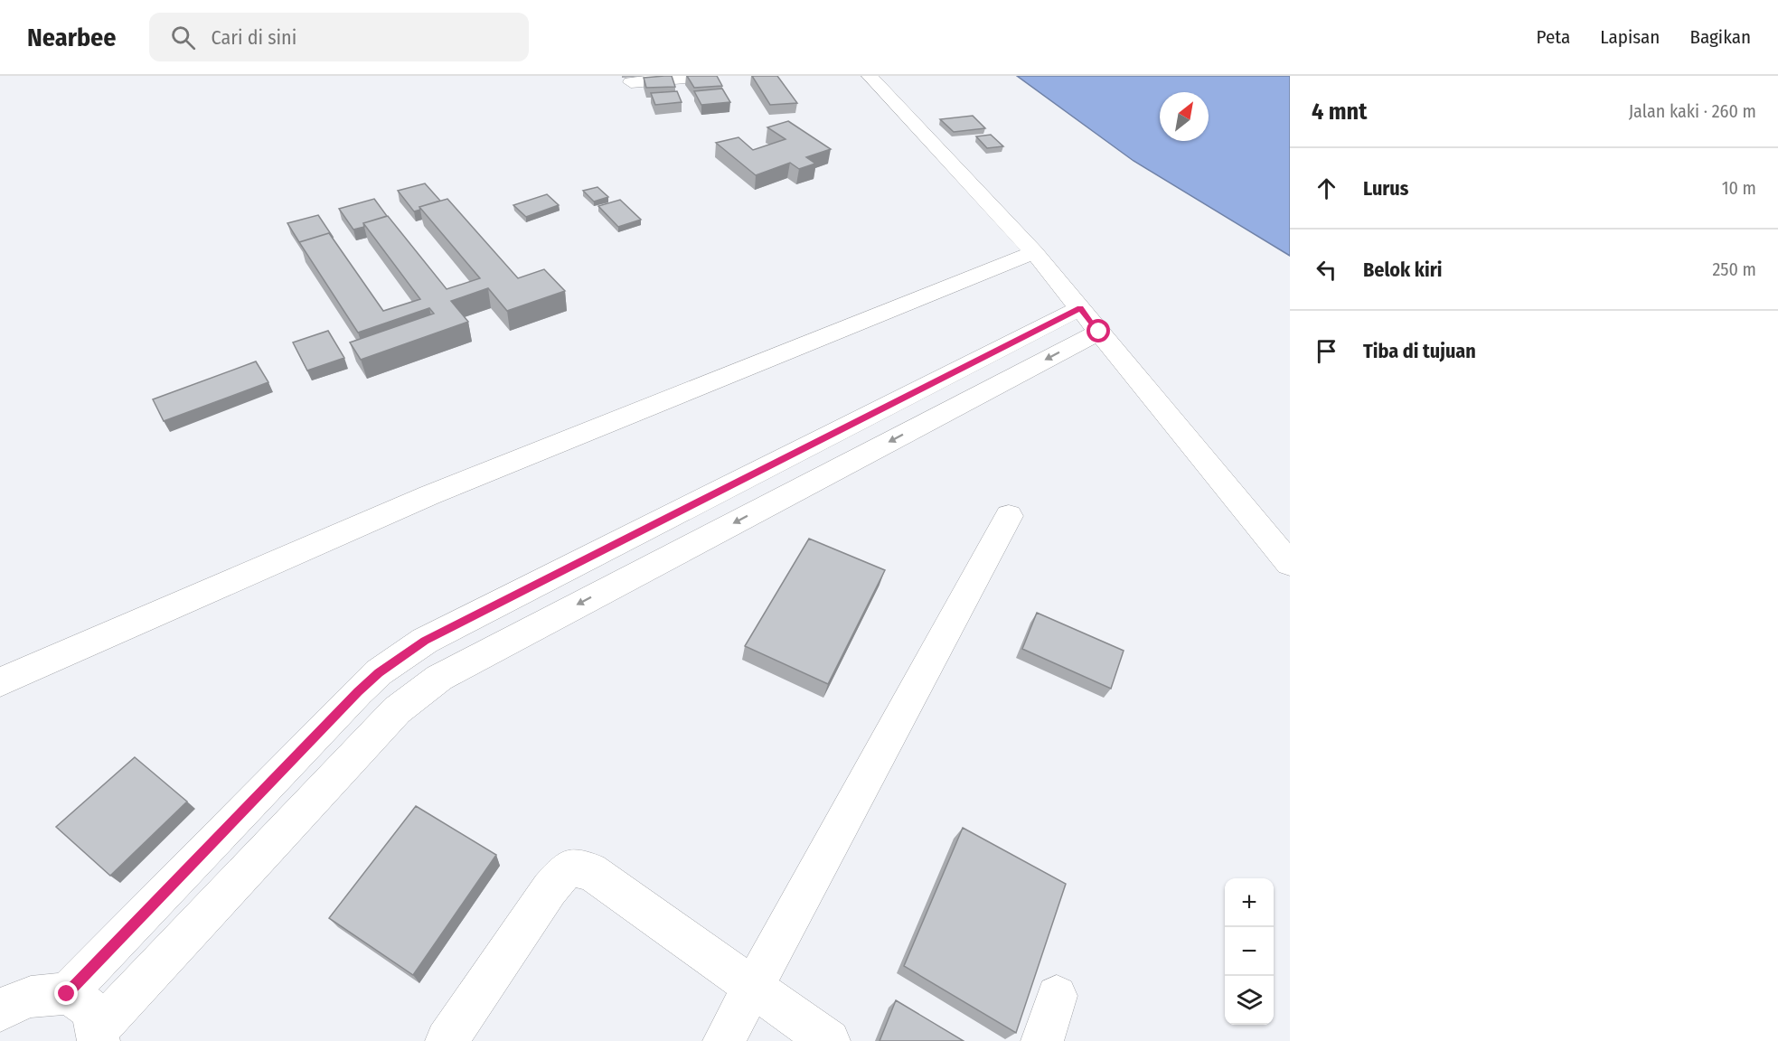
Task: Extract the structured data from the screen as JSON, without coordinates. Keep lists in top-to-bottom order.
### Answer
{
  "north": "top right",
  "page": {
    "header": "Nearbee",
    "search": "Cari di sini",
    "nav": ["Peta", "Lapisan", "Bagikan"],
    "heading": ["4 mnt", "Jalan kaki · 260 m"],
    "list": [
      ["Lurus", "10 m"],
      ["Belok kiri", "250 m"],
      "Tiba di tujuan"
    ],
    "map_buttons": ["+", "−"]
  }
}
